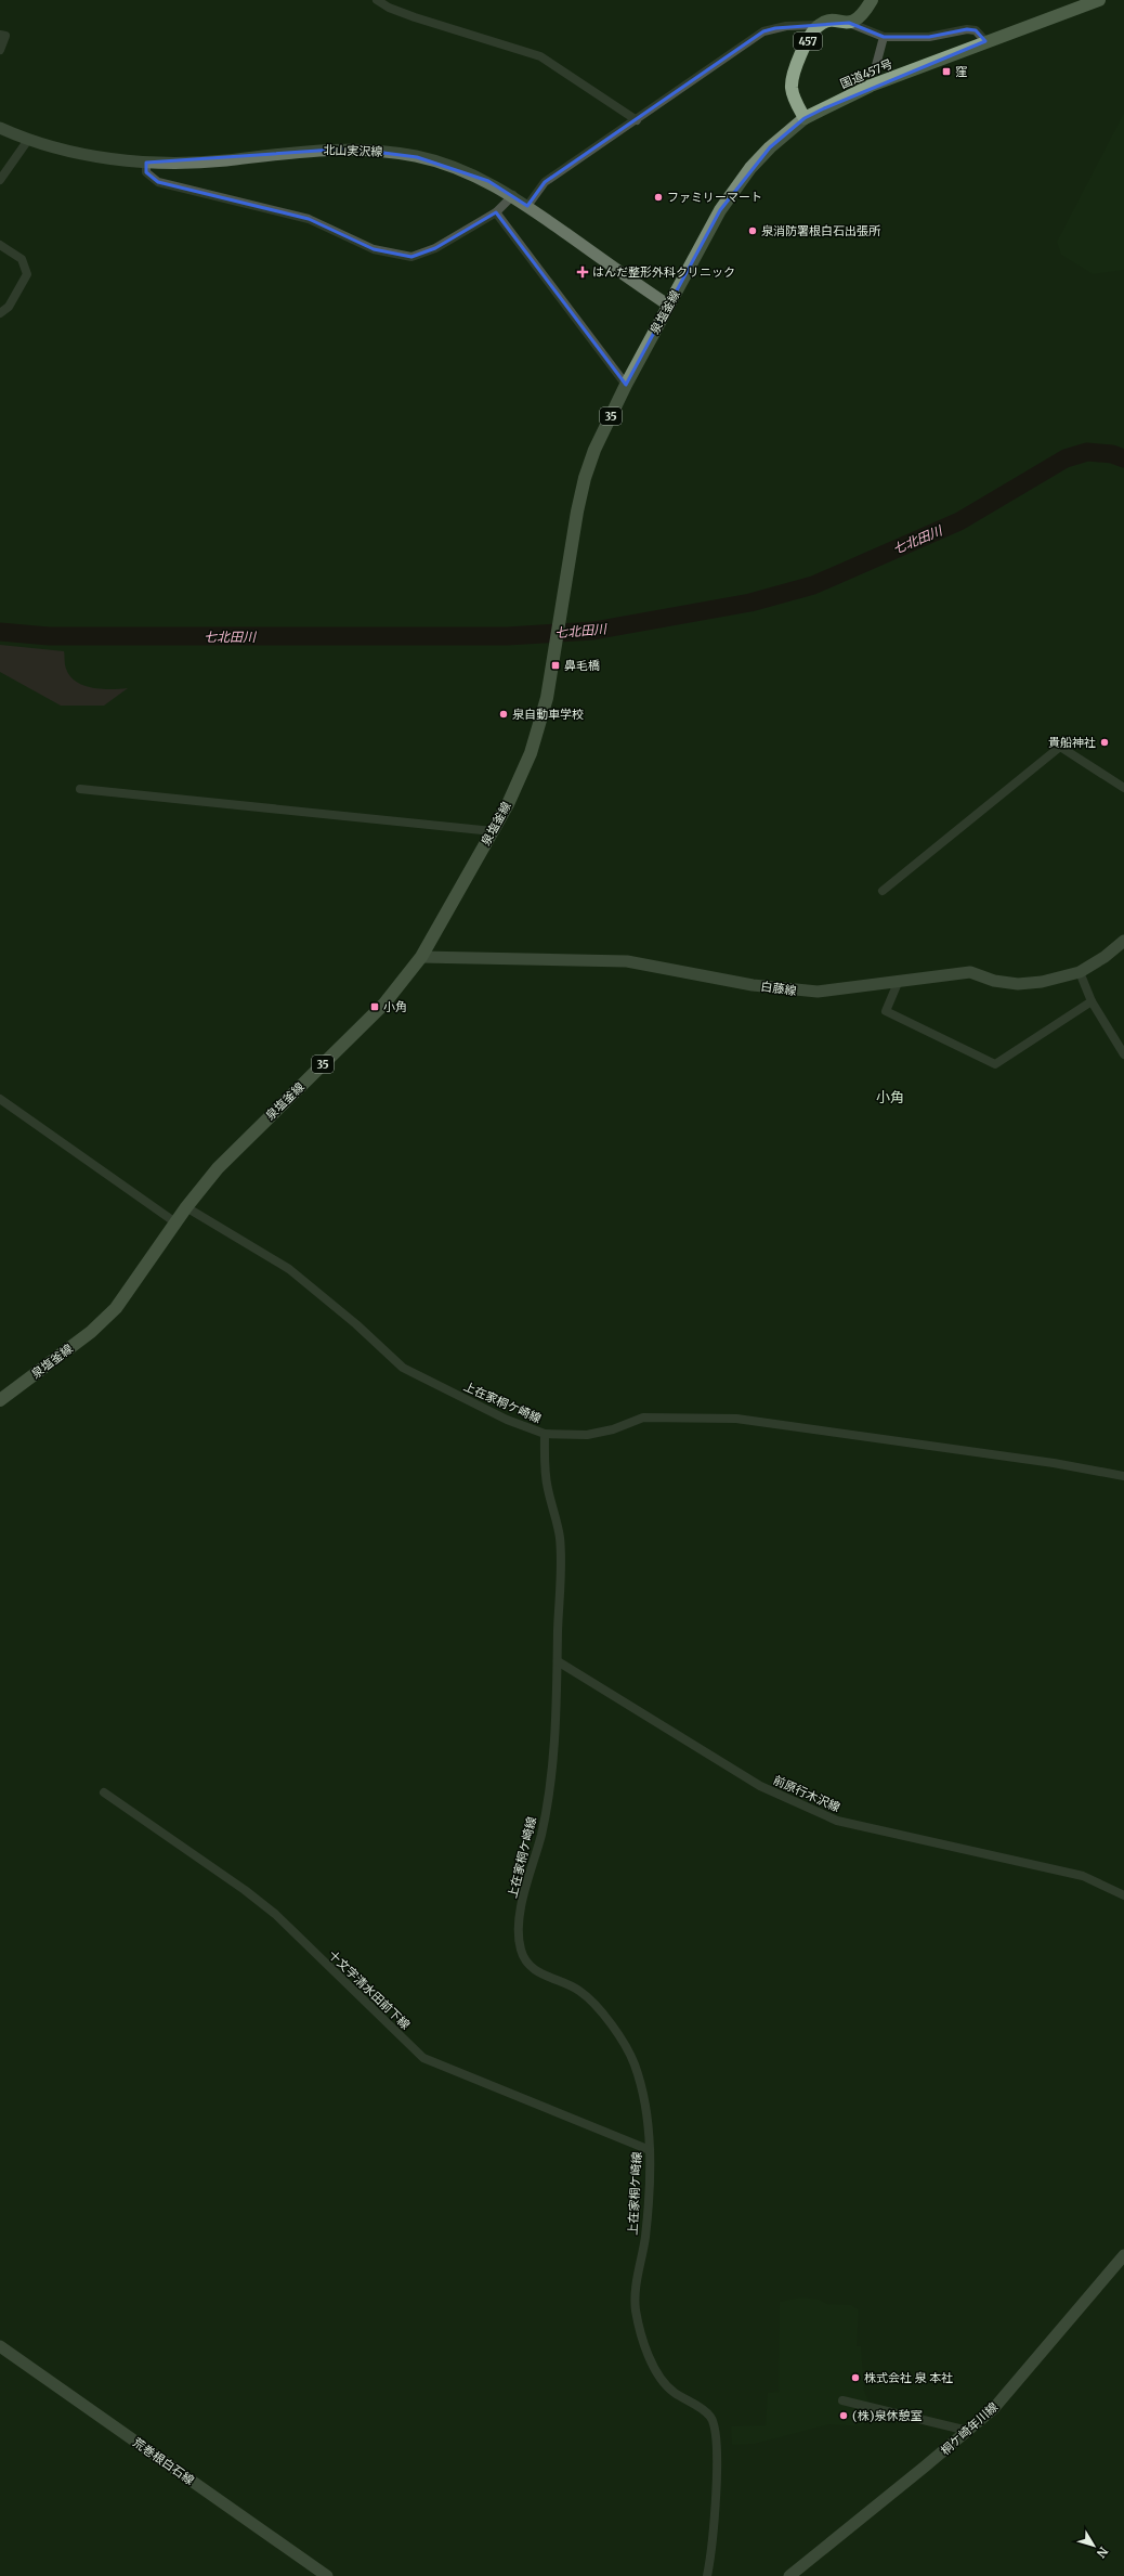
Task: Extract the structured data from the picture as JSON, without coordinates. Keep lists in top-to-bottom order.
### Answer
{
  "streets": {
    "highway": ["457", "国道457号"],
    "main road": ["泉塩釜線", "35"],
    "street": [
      "北山実沢線",
      "白藤線",
      "上在家桐ケ崎線",
      "前原行木沢線",
      "十文字清水田前下線",
      "桐ケ崎年川線",
      "荒巻根白石線"
    ]
  },
  "crossings": [
    ["457", "国道457号"],
    ["457", "泉塩釜線"],
    ["国道457号", "泉塩釜線"],
    ["北山実沢線", "泉塩釜線"],
    ["泉塩釜線", "白藤線"],
    ["泉塩釜線", "上在家桐ケ崎線"],
    ["上在家桐ケ崎線", "前原行木沢線"],
    ["上在家桐ケ崎線", "十文字清水田前下線"]
  ],
  "districts": ["小角"],
  "water": ["七北田川"],
  "places": {
    "transit": ["窪", "鼻毛橋", "小角"],
    "other": [
      "ファミリーマート",
      "泉消防署根白石出張所",
      "泉自動車学校",
      "貴船神社",
      "株式会社 泉 本社",
      "(株)泉休憩室"
    ],
    "health": ["はんだ整形外科クリニック"]
  },
  "north": "bottom right"
}
